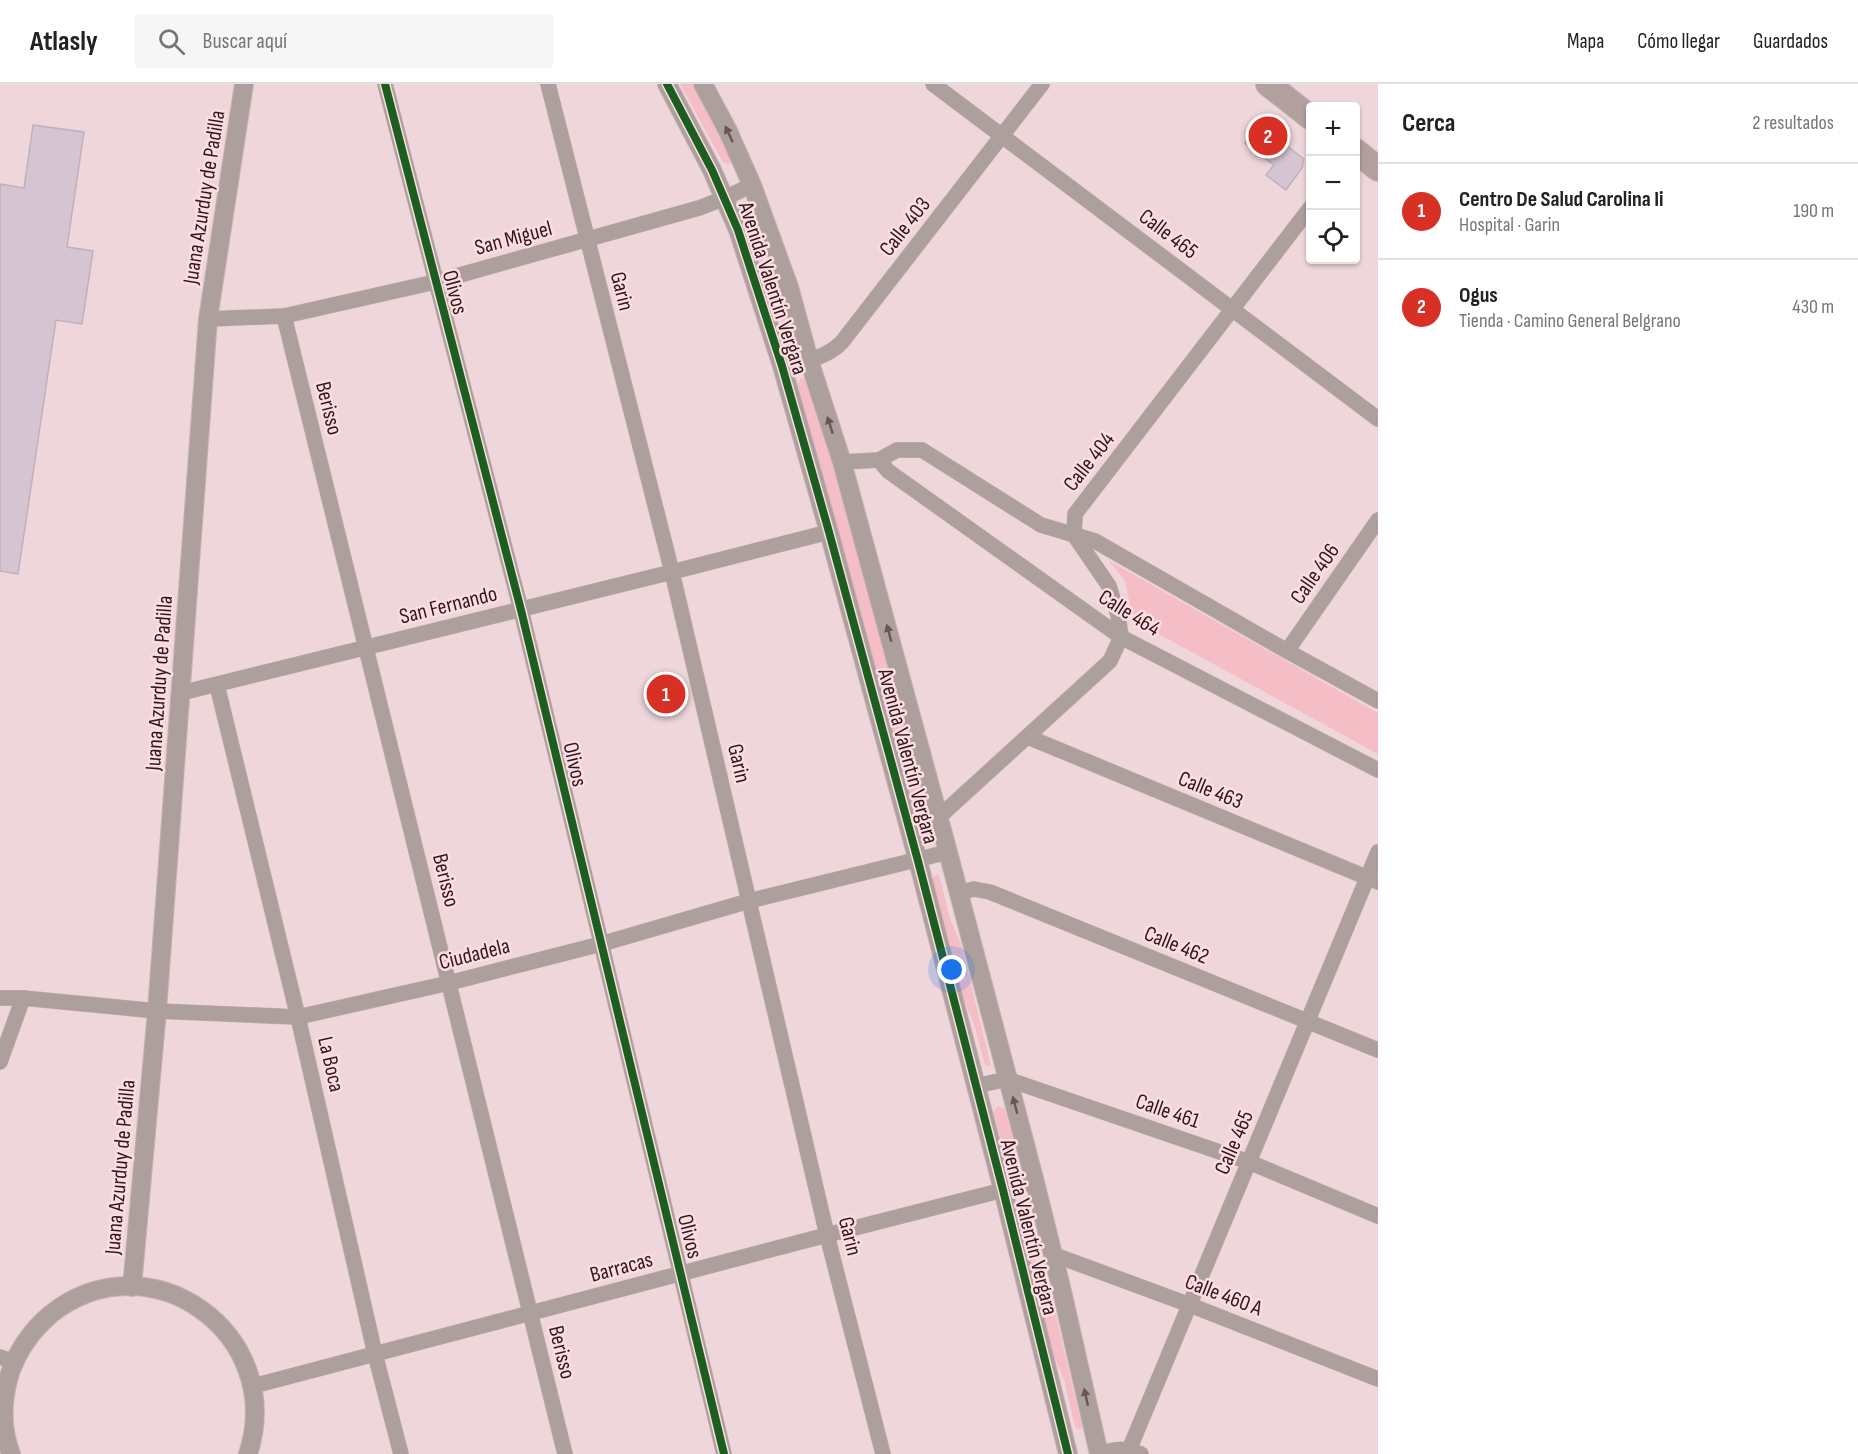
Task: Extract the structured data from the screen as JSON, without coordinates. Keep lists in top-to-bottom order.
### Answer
{
  "streets": {
    "street": [
      "Juana Azurduy de Padilla",
      "Calle 403",
      "Calle 465",
      "San Miguel",
      "Avenida Valentín Vergara",
      "Garin",
      "Olivos",
      "Berisso",
      "Calle 404",
      "Calle 406",
      "San Fernando",
      "Calle 464",
      "Calle 463",
      "Calle 462",
      "Ciudadela",
      "La Boca",
      "Calle 461",
      "Barracas",
      "Calle 460 A"
    ]
  },
  "crossings": [
    ["Juana Azurduy de Padilla", "San Miguel"],
    ["Juana Azurduy de Padilla", "San Fernando"],
    ["Juana Azurduy de Padilla", "Ciudadela"],
    ["Juana Azurduy de Padilla", "Barracas"],
    ["Calle 403", "Calle 465"],
    ["Calle 403", "Avenida Valentín Vergara"],
    ["Calle 465", "Calle 404"],
    ["Calle 465", "Calle 463"],
    ["Calle 465", "Calle 462"],
    ["Calle 465", "Calle 461"],
    ["Calle 465", "Calle 460 A"],
    ["San Miguel", "Avenida Valentín Vergara"],
    ["San Miguel", "Garin"],
    ["San Miguel", "Olivos"],
    ["San Miguel", "Berisso"],
    ["Avenida Valentín Vergara", "San Fernando"],
    ["Avenida Valentín Vergara", "Calle 464"],
    ["Avenida Valentín Vergara", "Calle 462"],
    ["Avenida Valentín Vergara", "Ciudadela"],
    ["Avenida Valentín Vergara", "Calle 461"],
    ["Avenida Valentín Vergara", "Barracas"],
    ["Avenida Valentín Vergara", "Calle 460 A"],
    ["Garin", "San Fernando"],
    ["Garin", "Ciudadela"],
    ["Garin", "Barracas"],
    ["Olivos", "San Fernando"],
    ["Olivos", "Ciudadela"],
    ["Olivos", "Barracas"],
    ["Berisso", "San Fernando"],
    ["Berisso", "Ciudadela"],
    ["Berisso", "Barracas"],
    ["Calle 404", "Calle 464"],
    ["Calle 406", "Calle 464"],
    ["San Fernando", "La Boca"],
    ["Ciudadela", "La Boca"],
    ["La Boca", "Barracas"]
  ],
  "page": {
    "header": "Atlasly",
    "search": "Buscar aquí",
    "nav": ["Mapa", "Cómo llegar", "Guardados"],
    "heading": ["Cerca", "2 resultados"],
    "map_buttons": ["+", "−"],
    "pins": ["2", "1"],
    "list": [
      {
        "mark": "1",
        "name": "Centro De Salud Carolina Ii",
        "note": "Hospital · Garin",
        "value": "190 m"
      },
      {
        "mark": "2",
        "name": "Ogus",
        "note": "Tienda · Camino General Belgrano",
        "value": "430 m"
      }
    ]
  }
}
